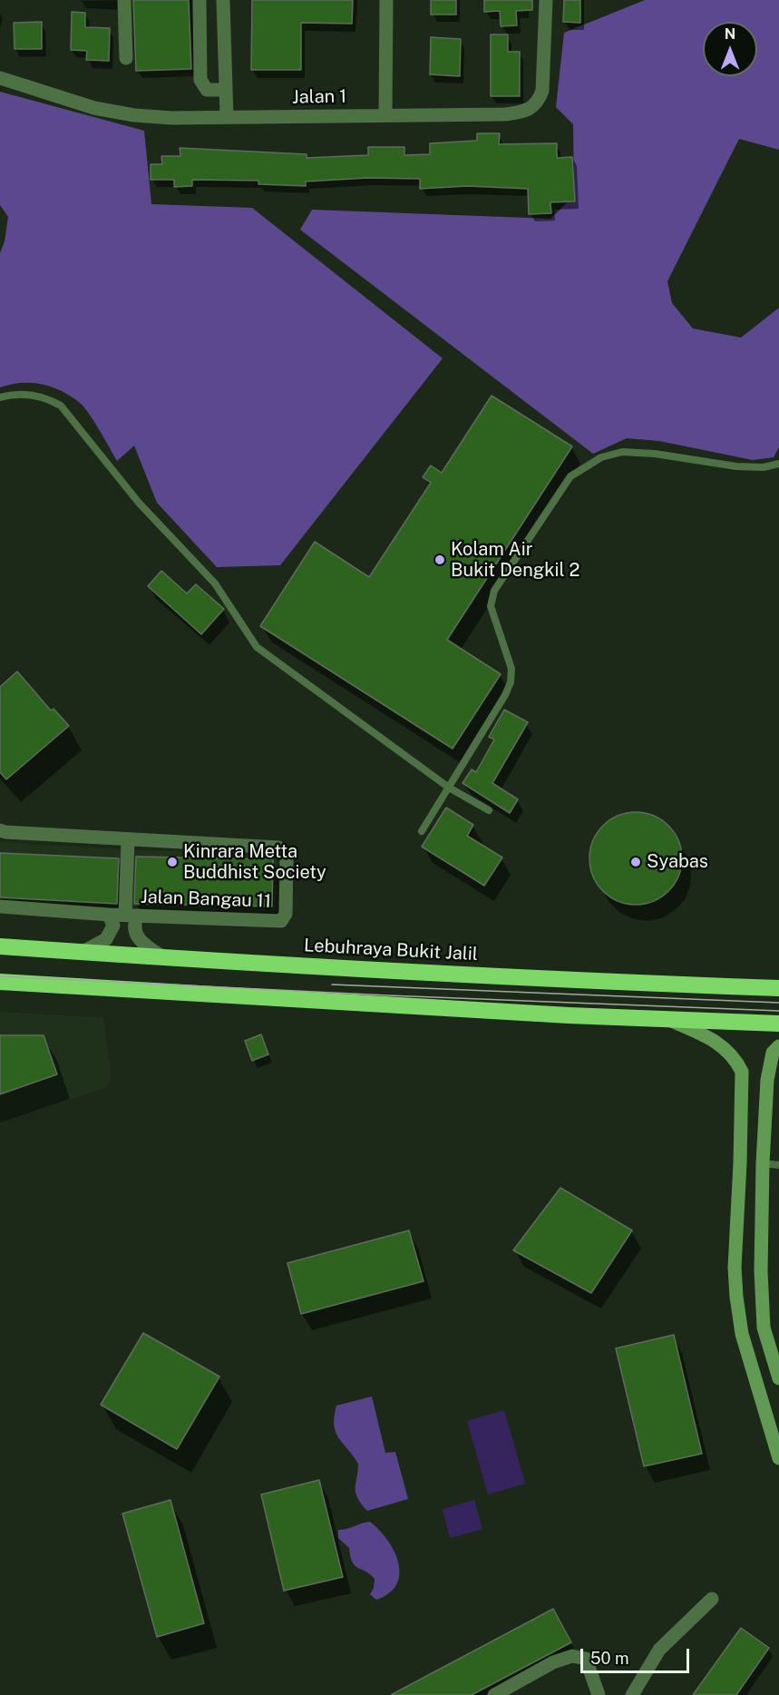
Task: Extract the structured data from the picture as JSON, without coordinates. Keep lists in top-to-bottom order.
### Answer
{
  "streets": {
    "highway": ["Lebuhraya Bukit Jalil"],
    "street": ["Jalan 1", "Jalan Bangau 11"]
  },
  "places": ["Kolam Air Bukit Dengkil 2", "Kinrara Metta Buddhist Society", "Syabas"],
  "scale_bar": "50 m",
  "north": "top"
}
